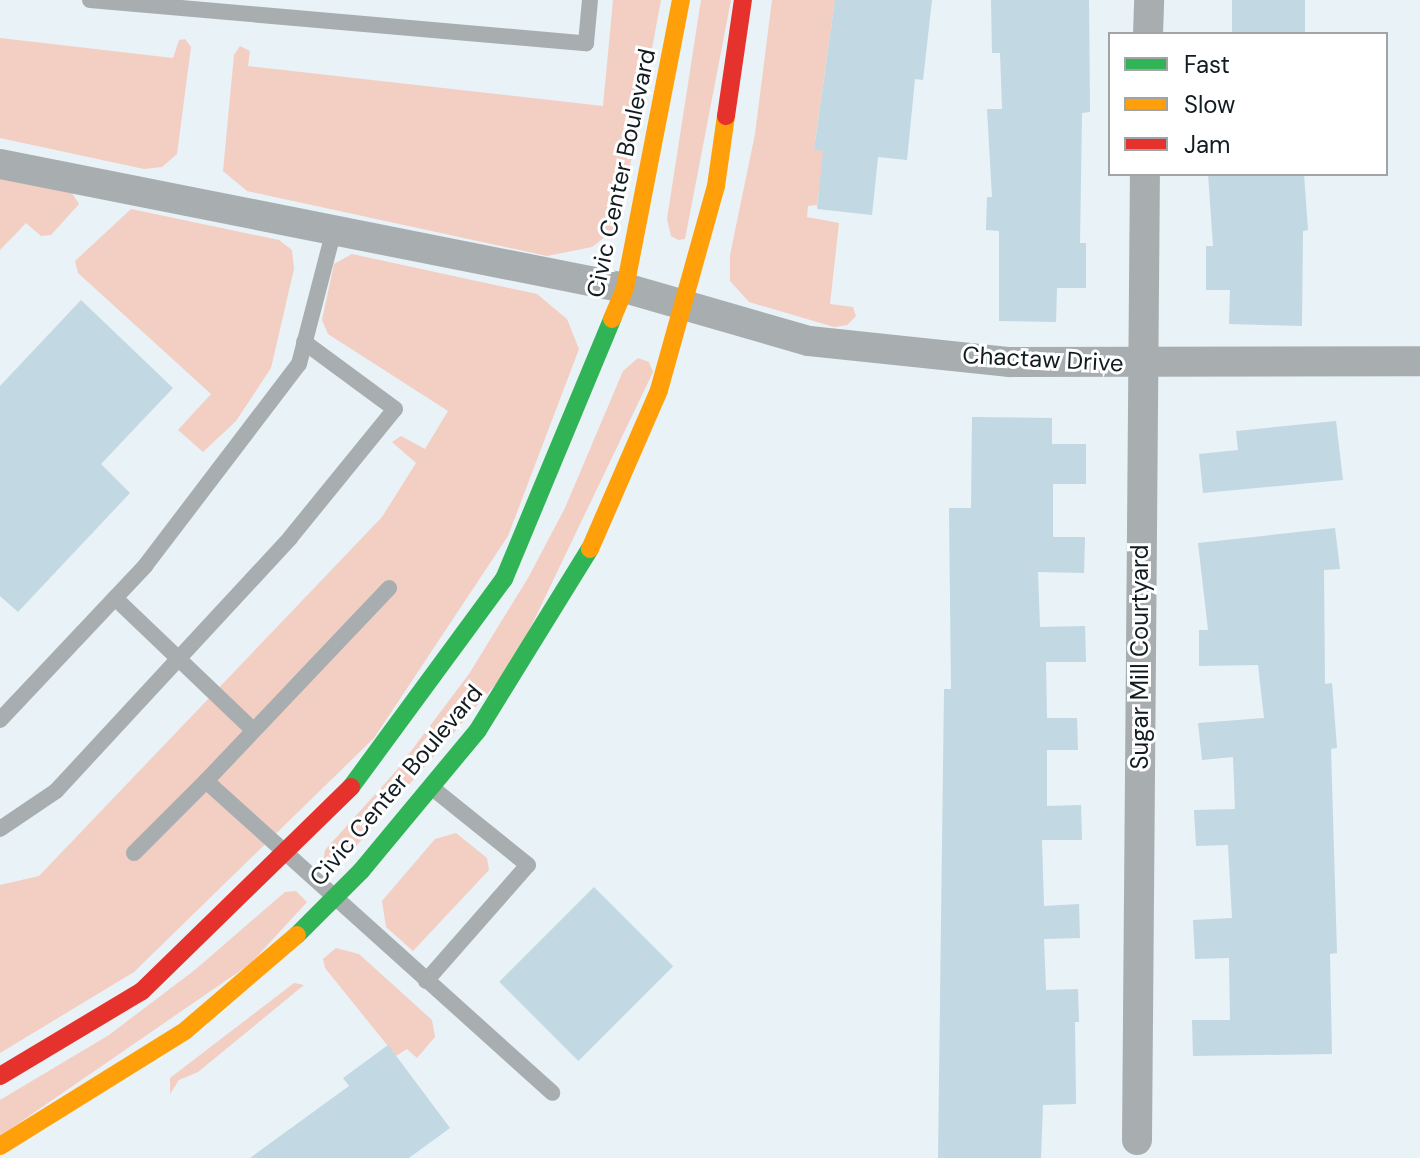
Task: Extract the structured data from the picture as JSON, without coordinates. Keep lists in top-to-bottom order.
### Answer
{
  "streets": {
    "street": ["Civic Center Boulevard", "Chactaw Drive", "Sugar Mill Courtyard"]
  },
  "crossings": [
    ["Civic Center Boulevard", "Chactaw Drive"],
    ["Chactaw Drive", "Sugar Mill Courtyard"]
  ],
  "legend": ["Fast", "Slow", "Jam"]
}
